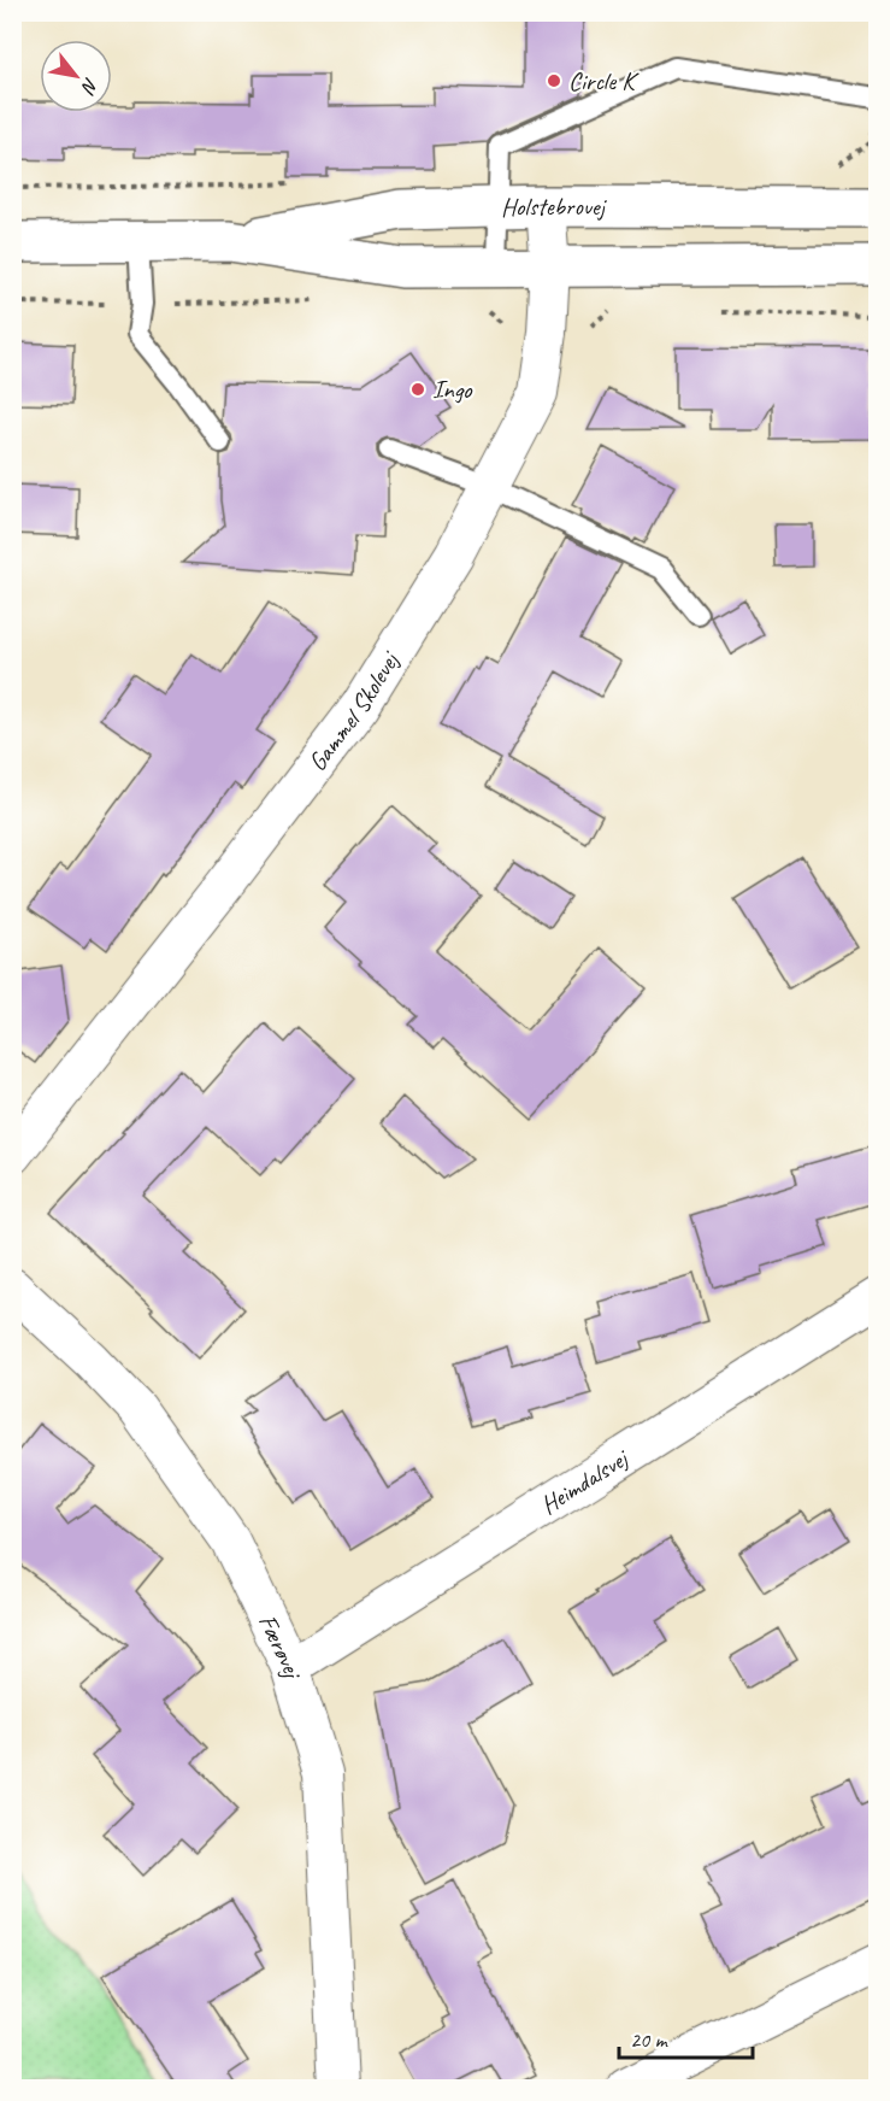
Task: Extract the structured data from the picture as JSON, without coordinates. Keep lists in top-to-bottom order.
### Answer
{
  "streets": {
    "main road": ["Holstebrovej"],
    "street": ["Gammel Skolevej", "Heimdalsvej", "Færøvej"]
  },
  "crossings": [
    ["Holstebrovej", "Gammel Skolevej"],
    ["Heimdalsvej", "Færøvej"]
  ],
  "places": ["Circle K", "Ingo"],
  "scale_bar": "20 m",
  "north": "bottom right"
}
